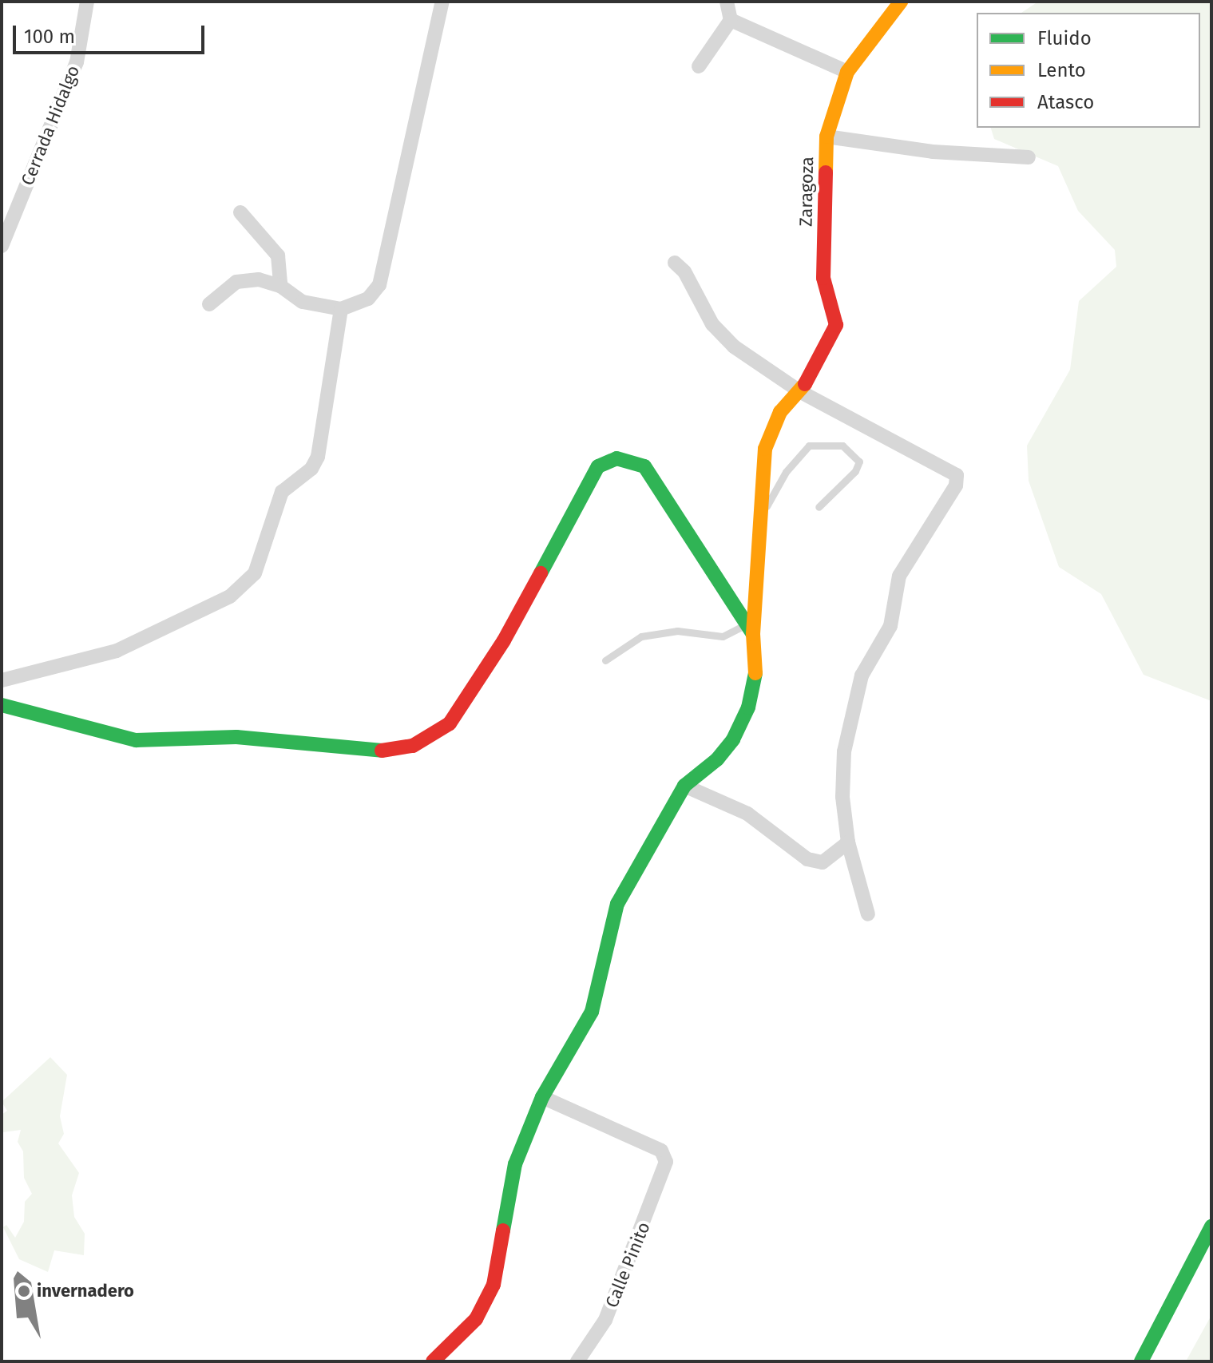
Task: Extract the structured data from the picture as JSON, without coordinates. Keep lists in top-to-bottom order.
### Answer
{
  "streets": {
    "street": ["Cerrada Hidalgo", "Zaragoza", "Calle Pinito"]
  },
  "places": ["invernadero"],
  "legend": ["Fluido", "Lento", "Atasco"],
  "scale_bar": "100 m"
}
